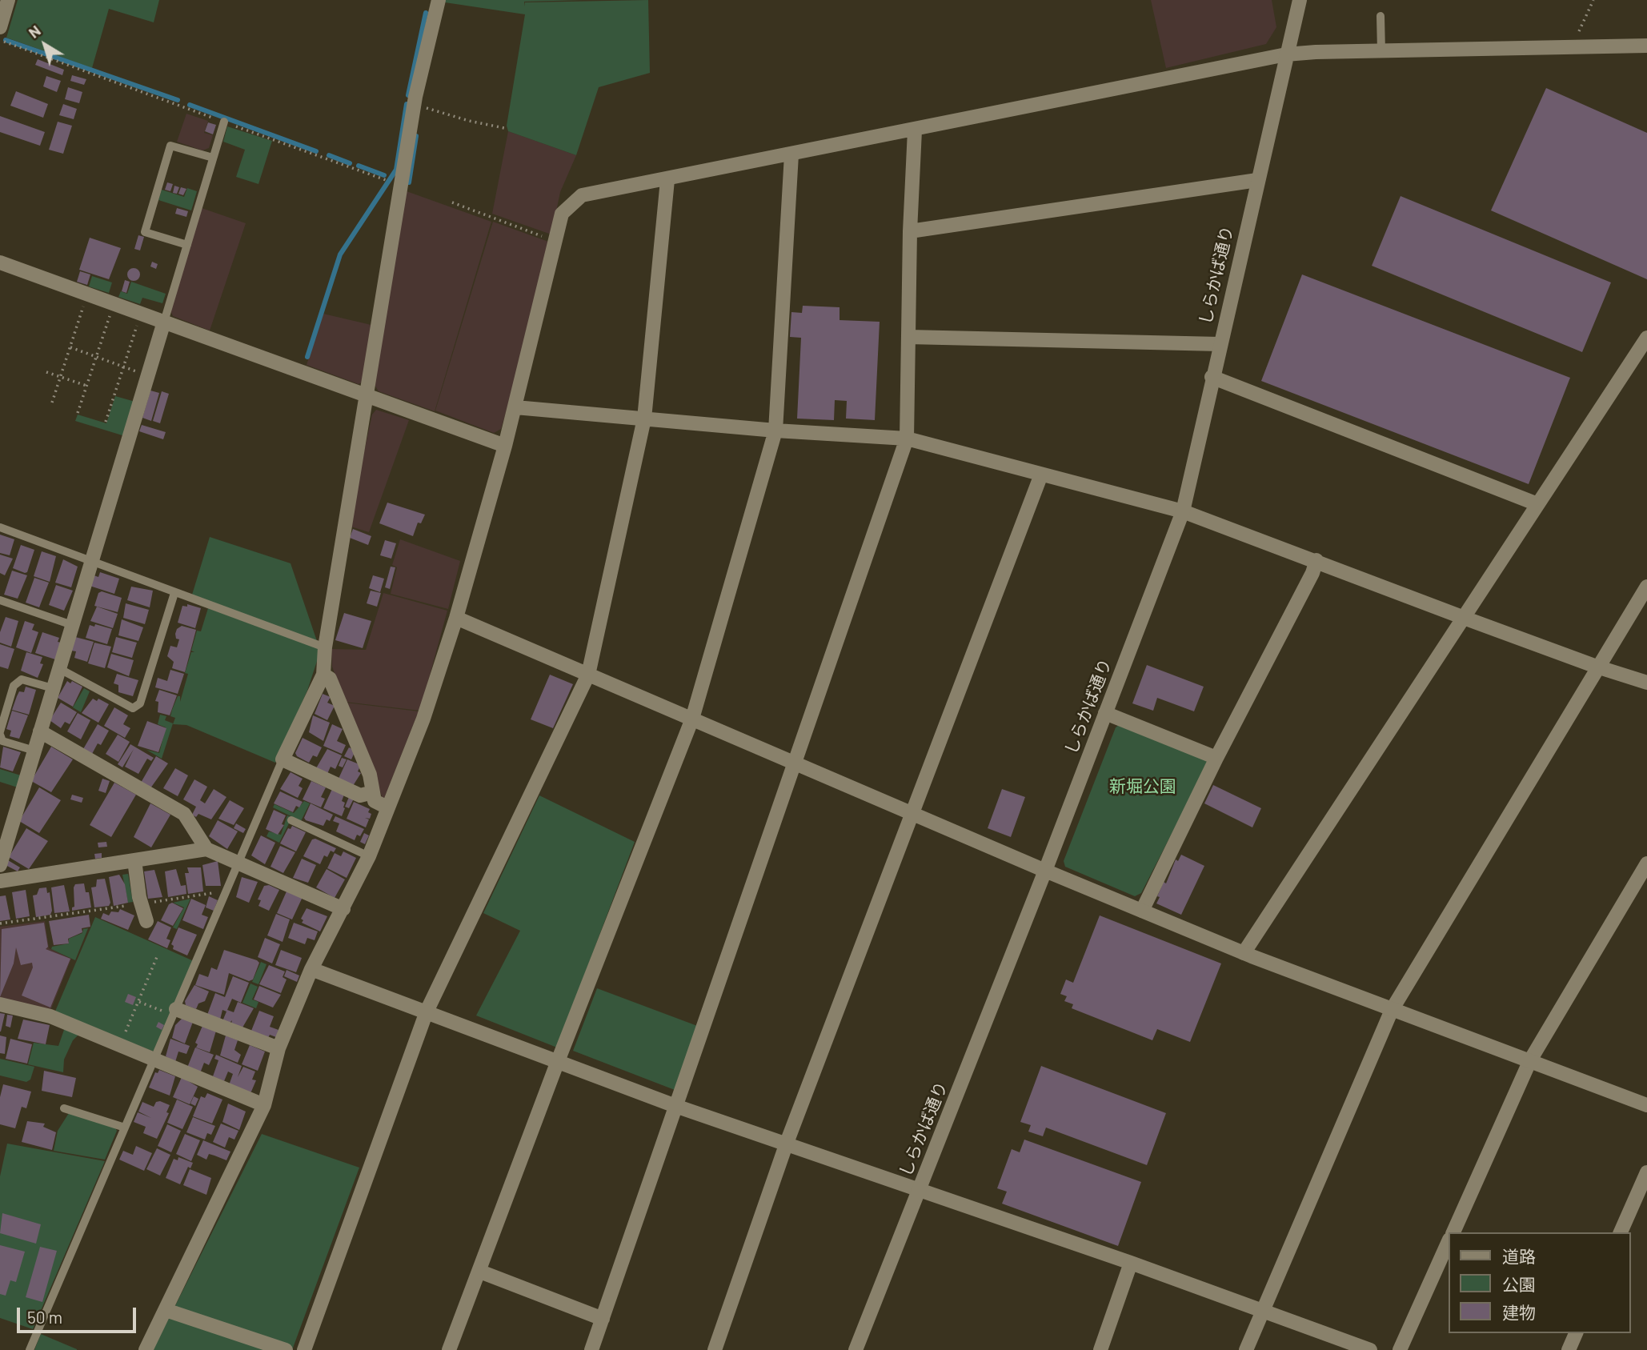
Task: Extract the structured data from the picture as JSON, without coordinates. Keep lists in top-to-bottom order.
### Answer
{
  "streets": {
    "street": ["しらかば通り"]
  },
  "parks": ["新堀公園"],
  "legend": ["道路", "公園", "建物"],
  "scale_bar": "50 m",
  "north": "top left"
}
